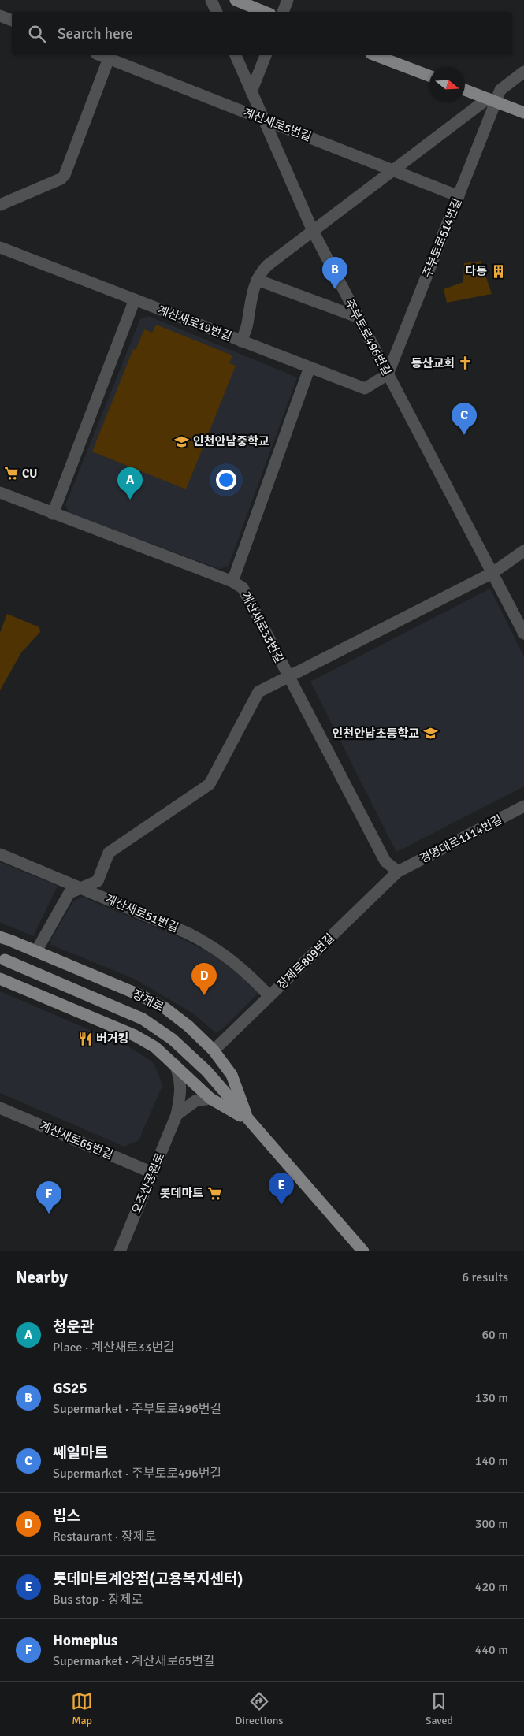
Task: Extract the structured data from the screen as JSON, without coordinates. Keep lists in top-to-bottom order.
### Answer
{
  "streets": {
    "main road": ["장제로"],
    "street": [
      "계산새로5번길",
      "주부토로514번길",
      "계산새로19번길",
      "주부토로496번길",
      "계산새로33번길",
      "경명대로1114번길",
      "계산새로51번길",
      "장제로809번길",
      "계산새로65번길",
      "오조산공원로"
    ]
  },
  "crossings": [
    ["계산새로5번길", "주부토로514번길"],
    ["계산새로5번길", "주부토로496번길"],
    ["주부토로514번길", "계산새로19번길"],
    ["주부토로514번길", "주부토로496번길"],
    ["계산새로19번길", "주부토로496번길"],
    ["계산새로33번길", "경명대로1114번길"],
    ["계산새로33번길", "장제로809번길"],
    ["경명대로1114번길", "장제로809번길"],
    ["계산새로51번길", "장제로809번길"],
    ["장제로809번길", "장제로"],
    ["계산새로65번길", "오조산공원로"]
  ],
  "places": {
    "building": ["다동"],
    "church": ["동산교회"],
    "school or university": ["인천안남중학교", "인천안남초등학교"],
    "supermarket": ["CU", "롯데마트"],
    "restaurant": ["버거킹"]
  },
  "north": "right",
  "page": {
    "search": "Search here",
    "pins": [
      "B",
      "C",
      "A",
      "D",
      "E",
      "F"
    ],
    "heading": ["Nearby", "6 results"],
    "list": [
      {
        "mark": "A",
        "name": "청운관",
        "note": "Place · 계산새로33번길",
        "value": "60 m"
      },
      {
        "mark": "B",
        "name": "GS25",
        "note": "Supermarket · 주부토로496번길",
        "value": "130 m"
      },
      {
        "mark": "C",
        "name": "쎄일마트",
        "note": "Supermarket · 주부토로496번길",
        "value": "140 m"
      },
      {
        "mark": "D",
        "name": "빕스",
        "note": "Restaurant · 장제로",
        "value": "300 m"
      },
      {
        "mark": "E",
        "name": "롯데마트계양점(고용복지센터)",
        "note": "Bus stop · 장제로",
        "value": "420 m"
      },
      {
        "mark": "F",
        "name": "Homeplus",
        "note": "Supermarket · 계산새로65번길",
        "value": "440 m"
      }
    ],
    "nav": ["Map", "Directions", "Saved"]
  }
}
